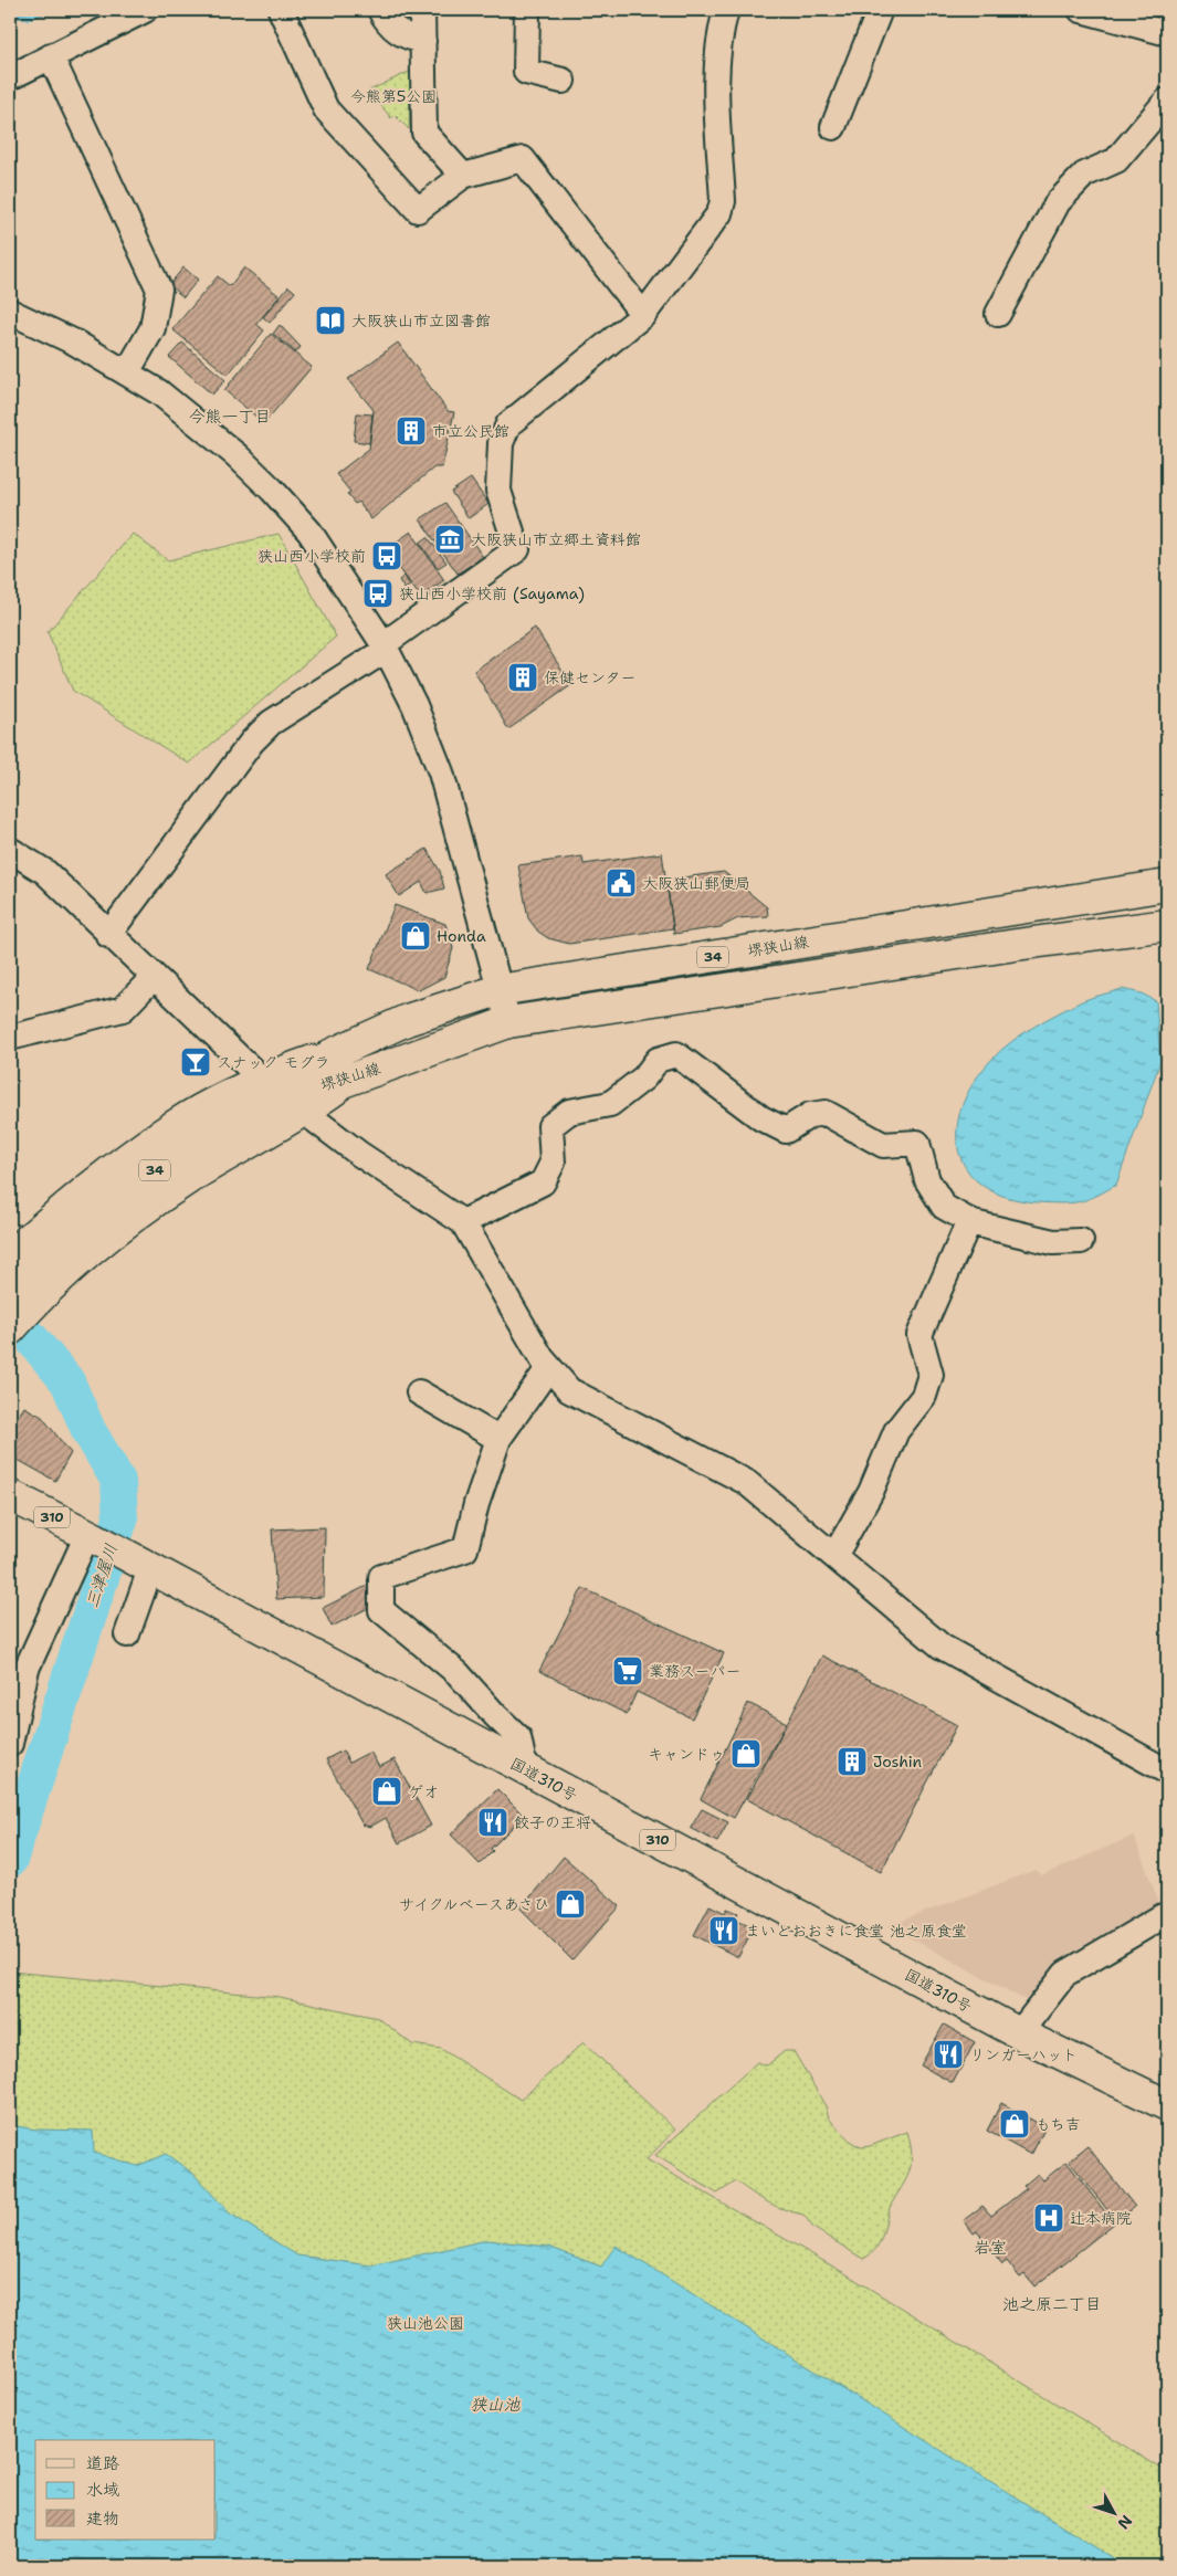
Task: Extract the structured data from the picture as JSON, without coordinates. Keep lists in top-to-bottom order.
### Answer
{
  "streets": {
    "main road": [
      "堺狭山線",
      "34",
      "310",
      "国道310号"
    ]
  },
  "districts": ["今熊一丁目", "岩室", "池之原二丁目"],
  "water": ["三津屋川", "狭山池"],
  "parks": ["今熊第5公園", "狭山池公園"],
  "places": {
    "library": ["大阪狭山市立図書館"],
    "building": ["市立公民館", "保健センター", "Joshin"],
    "museum": ["大阪狭山市立郷土資料館"],
    "bus stop": ["狭山西小学校前", "狭山西小学校前 (Sayama)"],
    "public building": ["大阪狭山郵便局"],
    "shop": [
      "Honda",
      "キャンドゥ",
      "ゲオ",
      "サイクルベースあさひ",
      "もち吉"
    ],
    "bar": ["スナック モグラ"],
    "supermarket": ["業務スーパー"],
    "restaurant": ["餃子の王将", "まいどおおきに食堂 池之原食堂", "リンガーハット"],
    "hospital": ["辻本病院"]
  },
  "legend": ["道路", "水域", "建物"],
  "north": "bottom right"
}
